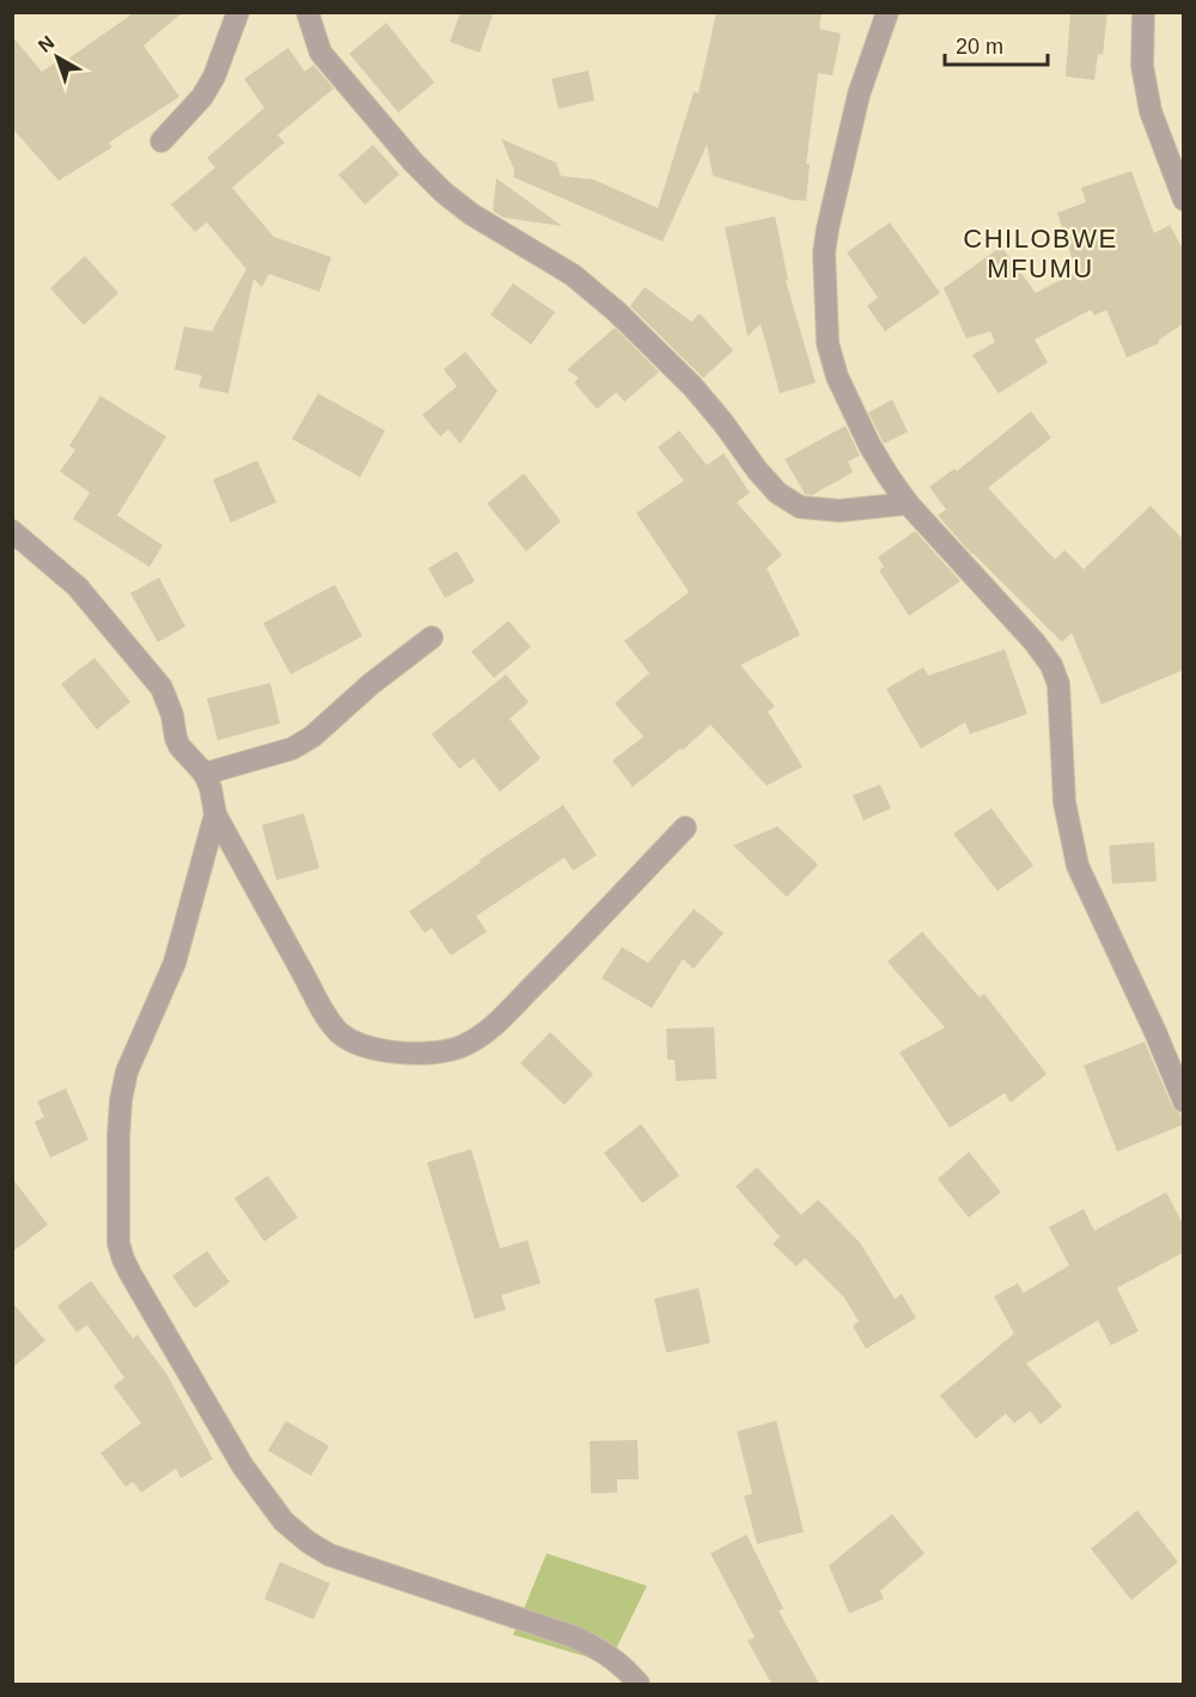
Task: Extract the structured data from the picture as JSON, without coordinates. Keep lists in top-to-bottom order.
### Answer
{
  "districts": ["CHILOBWE MFUMU"],
  "scale_bar": "20 m",
  "north": "top left"
}
